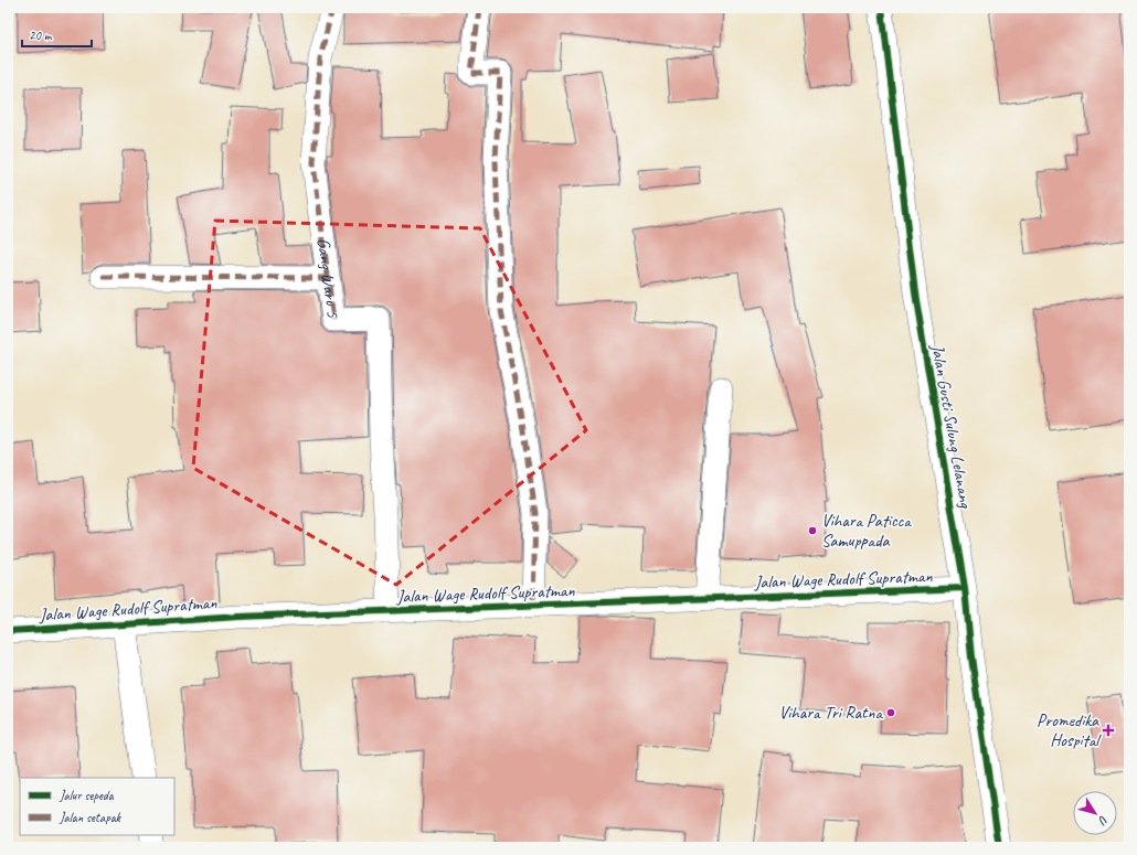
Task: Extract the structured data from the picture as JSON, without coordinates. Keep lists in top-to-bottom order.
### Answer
{
  "streets": {
    "street": ["Gang Waru 5", "Jalan Gusti Sulung Lelanang", "Jalan Wage Rudolf Supratman"]
  },
  "crossings": [
    ["Gang Waru 5", "Jalan Wage Rudolf Supratman"],
    ["Jalan Gusti Sulung Lelanang", "Jalan Wage Rudolf Supratman"]
  ],
  "places": {
    "other": ["Vihara Paticca Samuppada", "Vihara Tri Ratna"],
    "health": ["Promedika Hospital"]
  },
  "legend": ["Jalur sepeda", "Jalan setapak"],
  "scale_bar": "20 m",
  "north": "bottom right"
}
